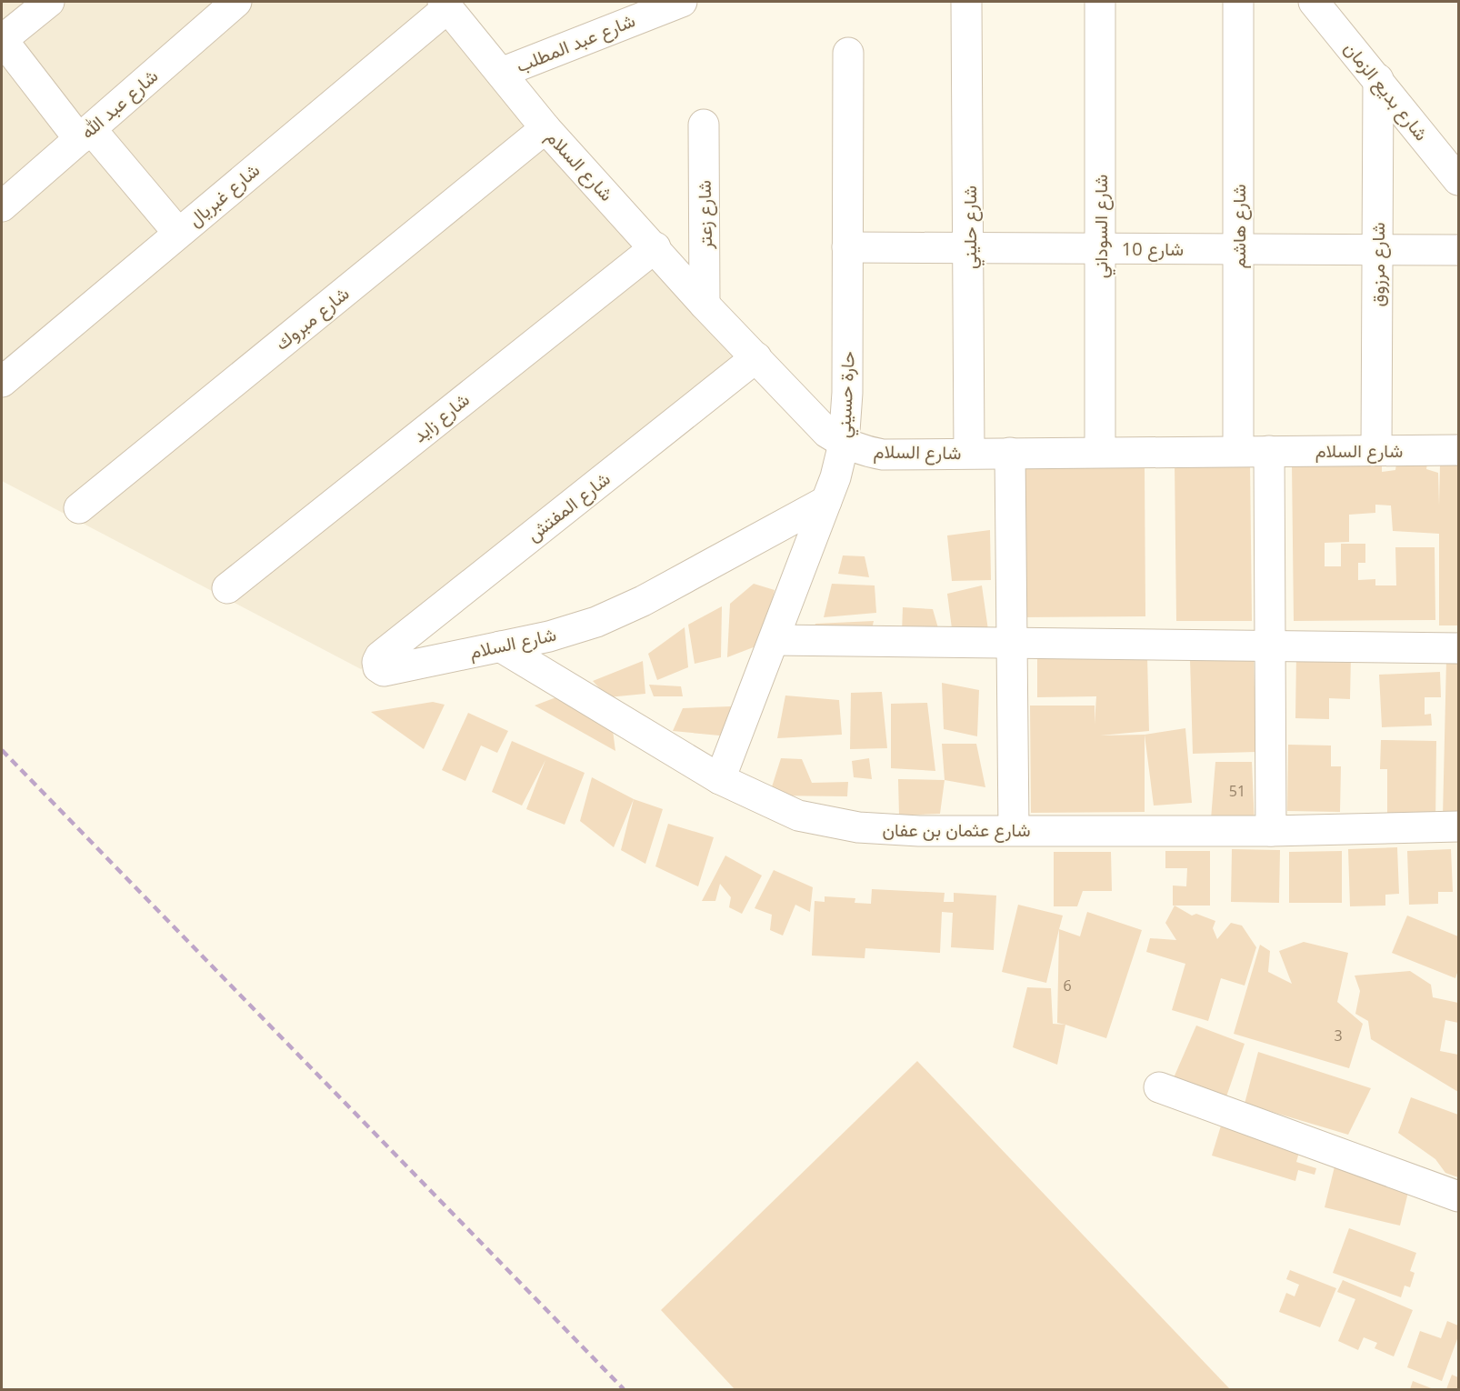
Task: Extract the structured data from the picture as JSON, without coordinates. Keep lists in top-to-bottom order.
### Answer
{
  "streets": {
    "street": [
      "شارع عبد المطلب",
      "شارع بديع الزمان",
      "شارع عبد الله",
      "شارع السلام",
      "شارع غبريال",
      "شارع زعتر",
      "شارع السوداني",
      "شارع هاشم",
      "شارع حليني",
      "شارع 10",
      "شارع مرزوق",
      "شارع مبروك",
      "حارة حسيني",
      "شارع زايد",
      "شارع المفتش",
      "شارع عثمان بن عفان"
    ]
  },
  "crossings": [
    ["شارع عبد المطلب", "شارع السلام"],
    ["شارع بديع الزمان", "شارع مرزوق"],
    ["شارع السلام", "شارع غبريال"],
    ["شارع السلام", "شارع زعتر"],
    ["شارع السلام", "شارع السوداني"],
    ["شارع السلام", "شارع هاشم"],
    ["شارع السلام", "شارع حليني"],
    ["شارع السلام", "شارع مرزوق"],
    ["شارع السلام", "شارع مبروك"],
    ["شارع السلام", "حارة حسيني"],
    ["شارع السلام", "شارع زايد"],
    ["شارع السلام", "شارع المفتش"],
    ["شارع السلام", "شارع عثمان بن عفان"],
    ["شارع السوداني", "شارع 10"],
    ["شارع هاشم", "شارع 10"],
    ["شارع حليني", "شارع 10"],
    ["شارع 10", "شارع مرزوق"],
    ["شارع 10", "حارة حسيني"],
    ["حارة حسيني", "شارع عثمان بن عفان"]
  ],
  "house_numbers": ["51", "6", "3"]
}
